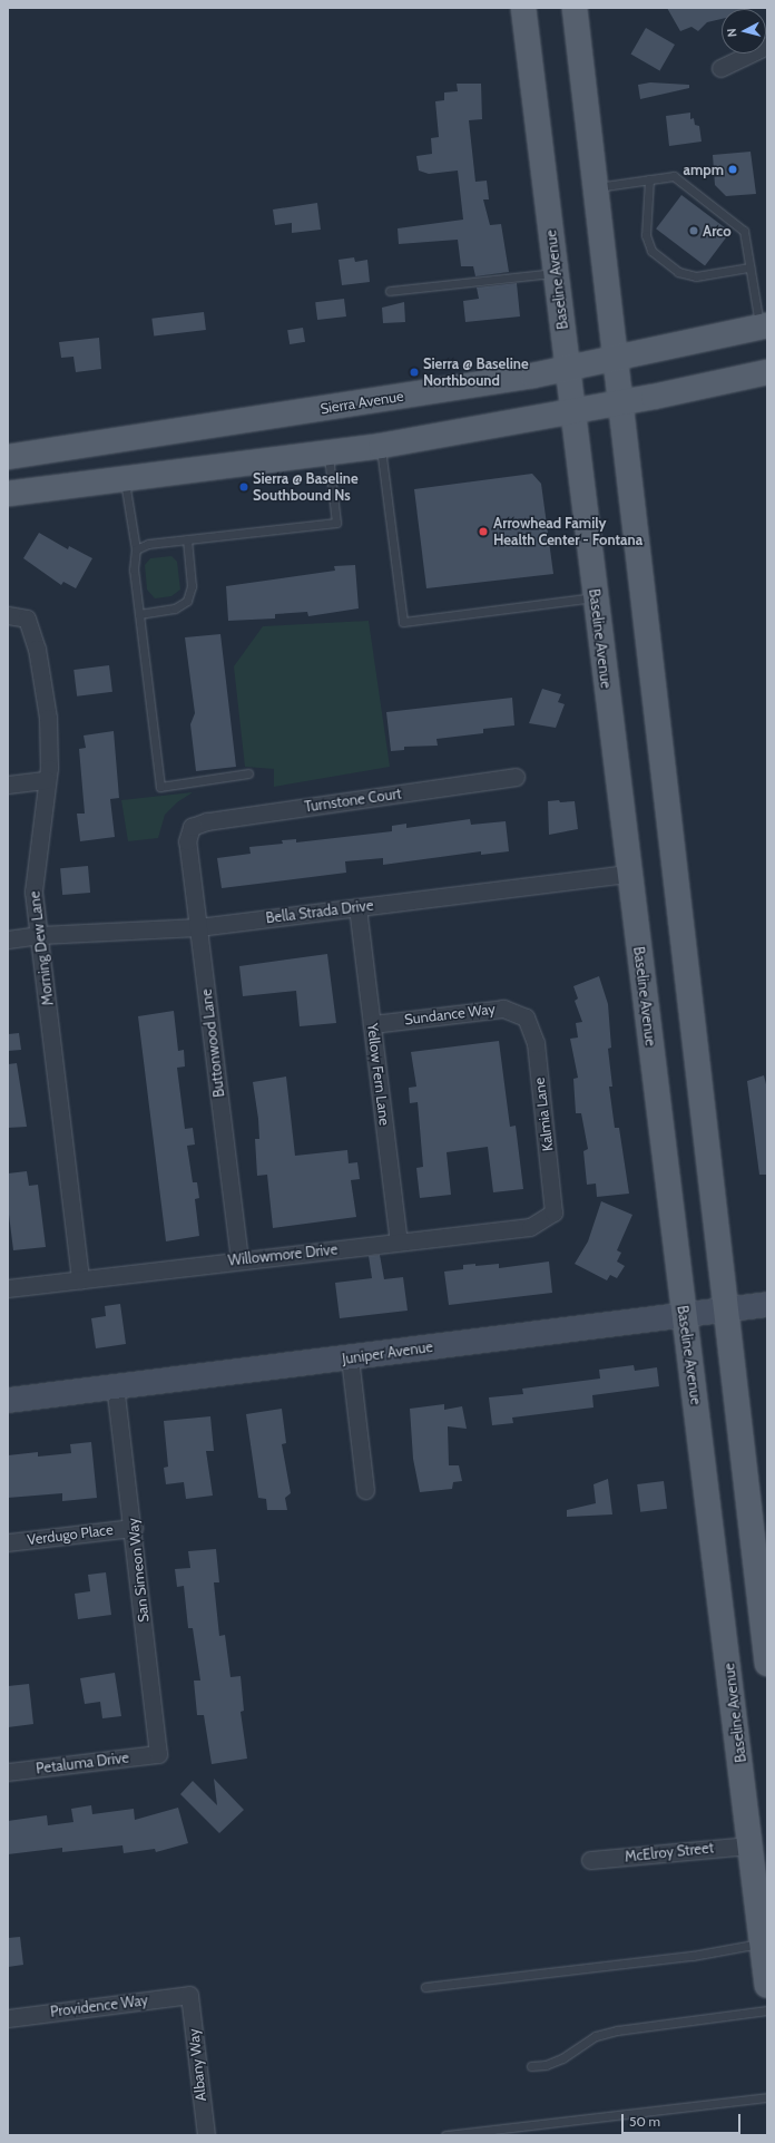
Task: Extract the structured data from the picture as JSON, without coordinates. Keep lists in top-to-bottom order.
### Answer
{
  "streets": {
    "main road": ["Baseline Avenue", "Sierra Avenue"],
    "street": [
      "Turnstone Court",
      "Bella Strada Drive",
      "Morning Dew Lane",
      "Sundance Way",
      "Buttonwood Lane",
      "Yellow Fern Lane",
      "Kalmia Lane",
      "Willowmore Drive",
      "Juniper Avenue",
      "Verdugo Place",
      "San Simeon Way",
      "Petaluma Drive",
      "McElroy Street",
      "Providence Way",
      "Albany Way"
    ]
  },
  "crossings": [
    ["Baseline Avenue", "Sierra Avenue"],
    ["Baseline Avenue", "Bella Strada Drive"],
    ["Baseline Avenue", "Juniper Avenue"],
    ["Baseline Avenue", "McElroy Street"],
    ["Turnstone Court", "Buttonwood Lane"],
    ["Bella Strada Drive", "Morning Dew Lane"],
    ["Bella Strada Drive", "Buttonwood Lane"],
    ["Bella Strada Drive", "Yellow Fern Lane"],
    ["Morning Dew Lane", "Willowmore Drive"],
    ["Sundance Way", "Yellow Fern Lane"],
    ["Sundance Way", "Kalmia Lane"],
    ["Buttonwood Lane", "Willowmore Drive"],
    ["Yellow Fern Lane", "Willowmore Drive"],
    ["Kalmia Lane", "Willowmore Drive"],
    ["Juniper Avenue", "San Simeon Way"],
    ["Verdugo Place", "San Simeon Way"],
    ["San Simeon Way", "Petaluma Drive"],
    ["Providence Way", "Albany Way"]
  ],
  "places": [
    "ampm",
    "Arco",
    "Sierra @ Baseline Northbound",
    "Sierra @ Baseline Southbound Ns",
    "Arrowhead Family Health Center - Fontana"
  ],
  "scale_bar": "50 m",
  "north": "left"
}
